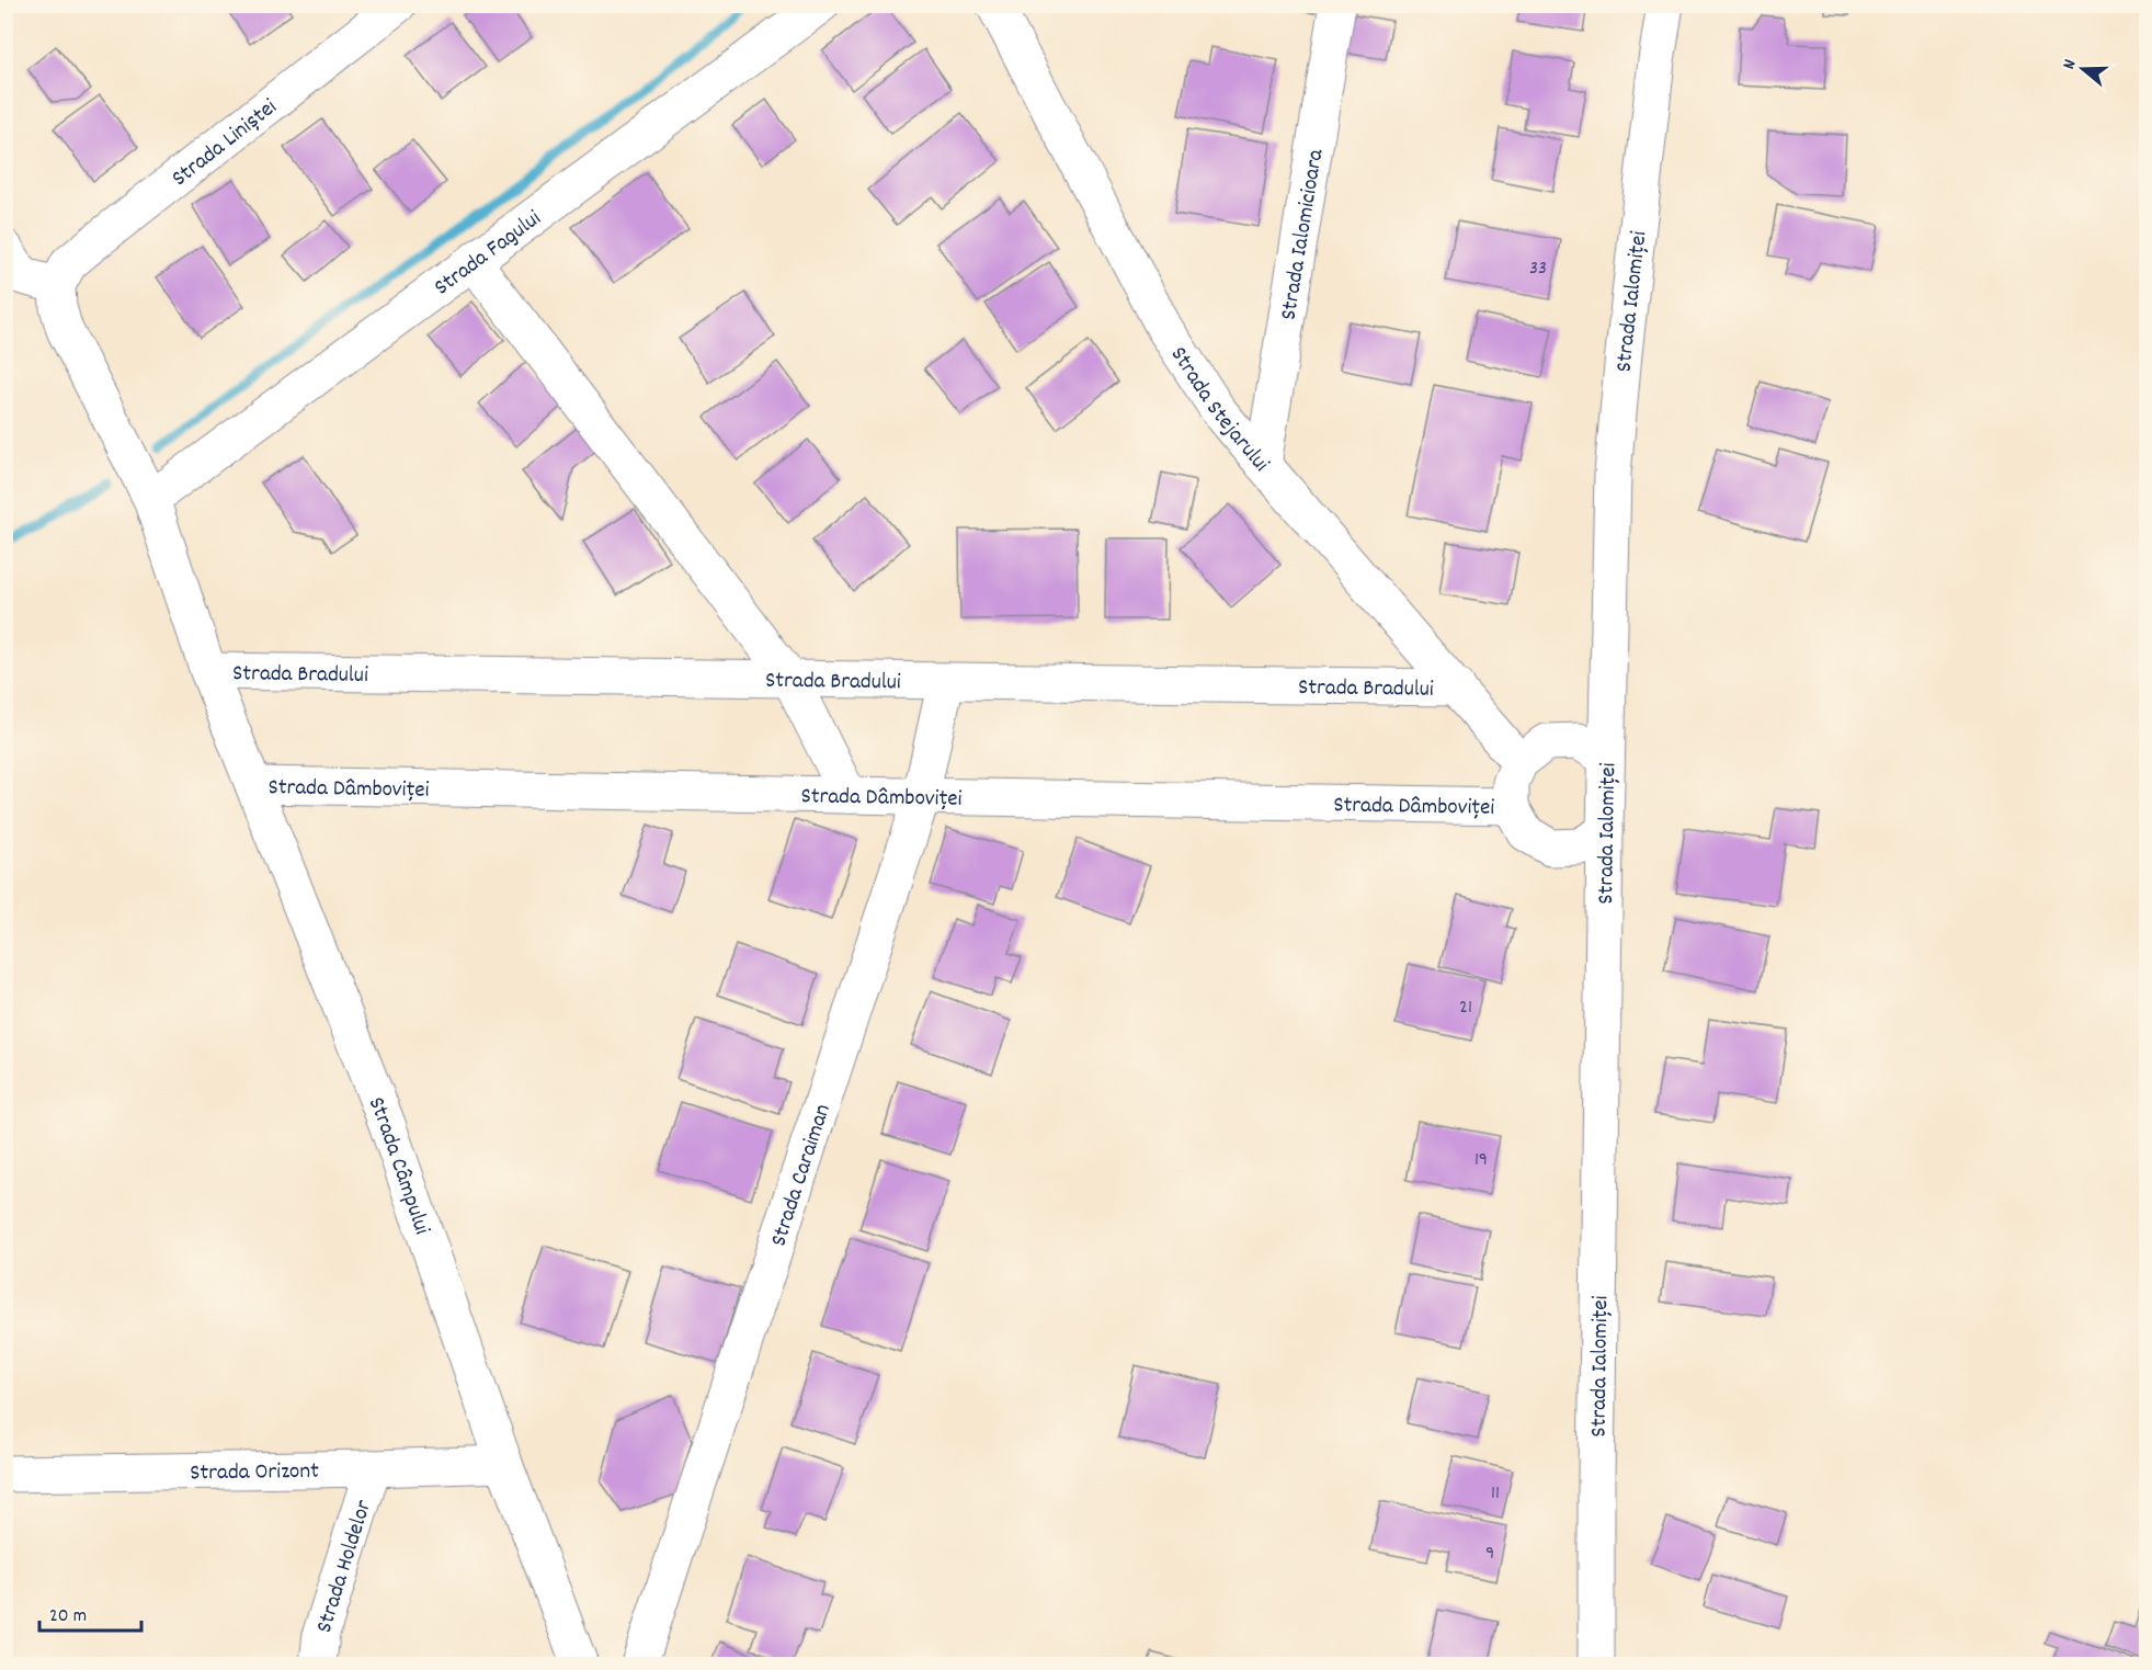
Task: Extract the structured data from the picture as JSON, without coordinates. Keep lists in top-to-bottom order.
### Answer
{
  "streets": {
    "street": [
      "Strada Liniștei",
      "Strada Ialomicioara",
      "Strada Fagului",
      "Strada Ialomiței",
      "Strada Stejarului",
      "Strada Bradului",
      "Strada Dâmboviței",
      "Strada Câmpului",
      "Strada Caraiman",
      "Strada Orizont",
      "Strada Holdelor"
    ]
  },
  "crossings": [
    ["Strada Liniștei", "Strada Câmpului"],
    ["Strada Ialomicioara", "Strada Stejarului"],
    ["Strada Fagului", "Strada Câmpului"],
    ["Strada Ialomiței", "Strada Stejarului"],
    ["Strada Ialomiței", "Strada Dâmboviței"],
    ["Strada Stejarului", "Strada Bradului"],
    ["Strada Stejarului", "Strada Dâmboviței"],
    ["Strada Bradului", "Strada Câmpului"],
    ["Strada Bradului", "Strada Caraiman"],
    ["Strada Dâmboviței", "Strada Câmpului"],
    ["Strada Dâmboviței", "Strada Caraiman"],
    ["Strada Câmpului", "Strada Orizont"],
    ["Strada Orizont", "Strada Holdelor"]
  ],
  "house_numbers": [
    "33",
    "21",
    "19",
    "11",
    "9"
  ],
  "scale_bar": "20 m",
  "north": "left"
}
